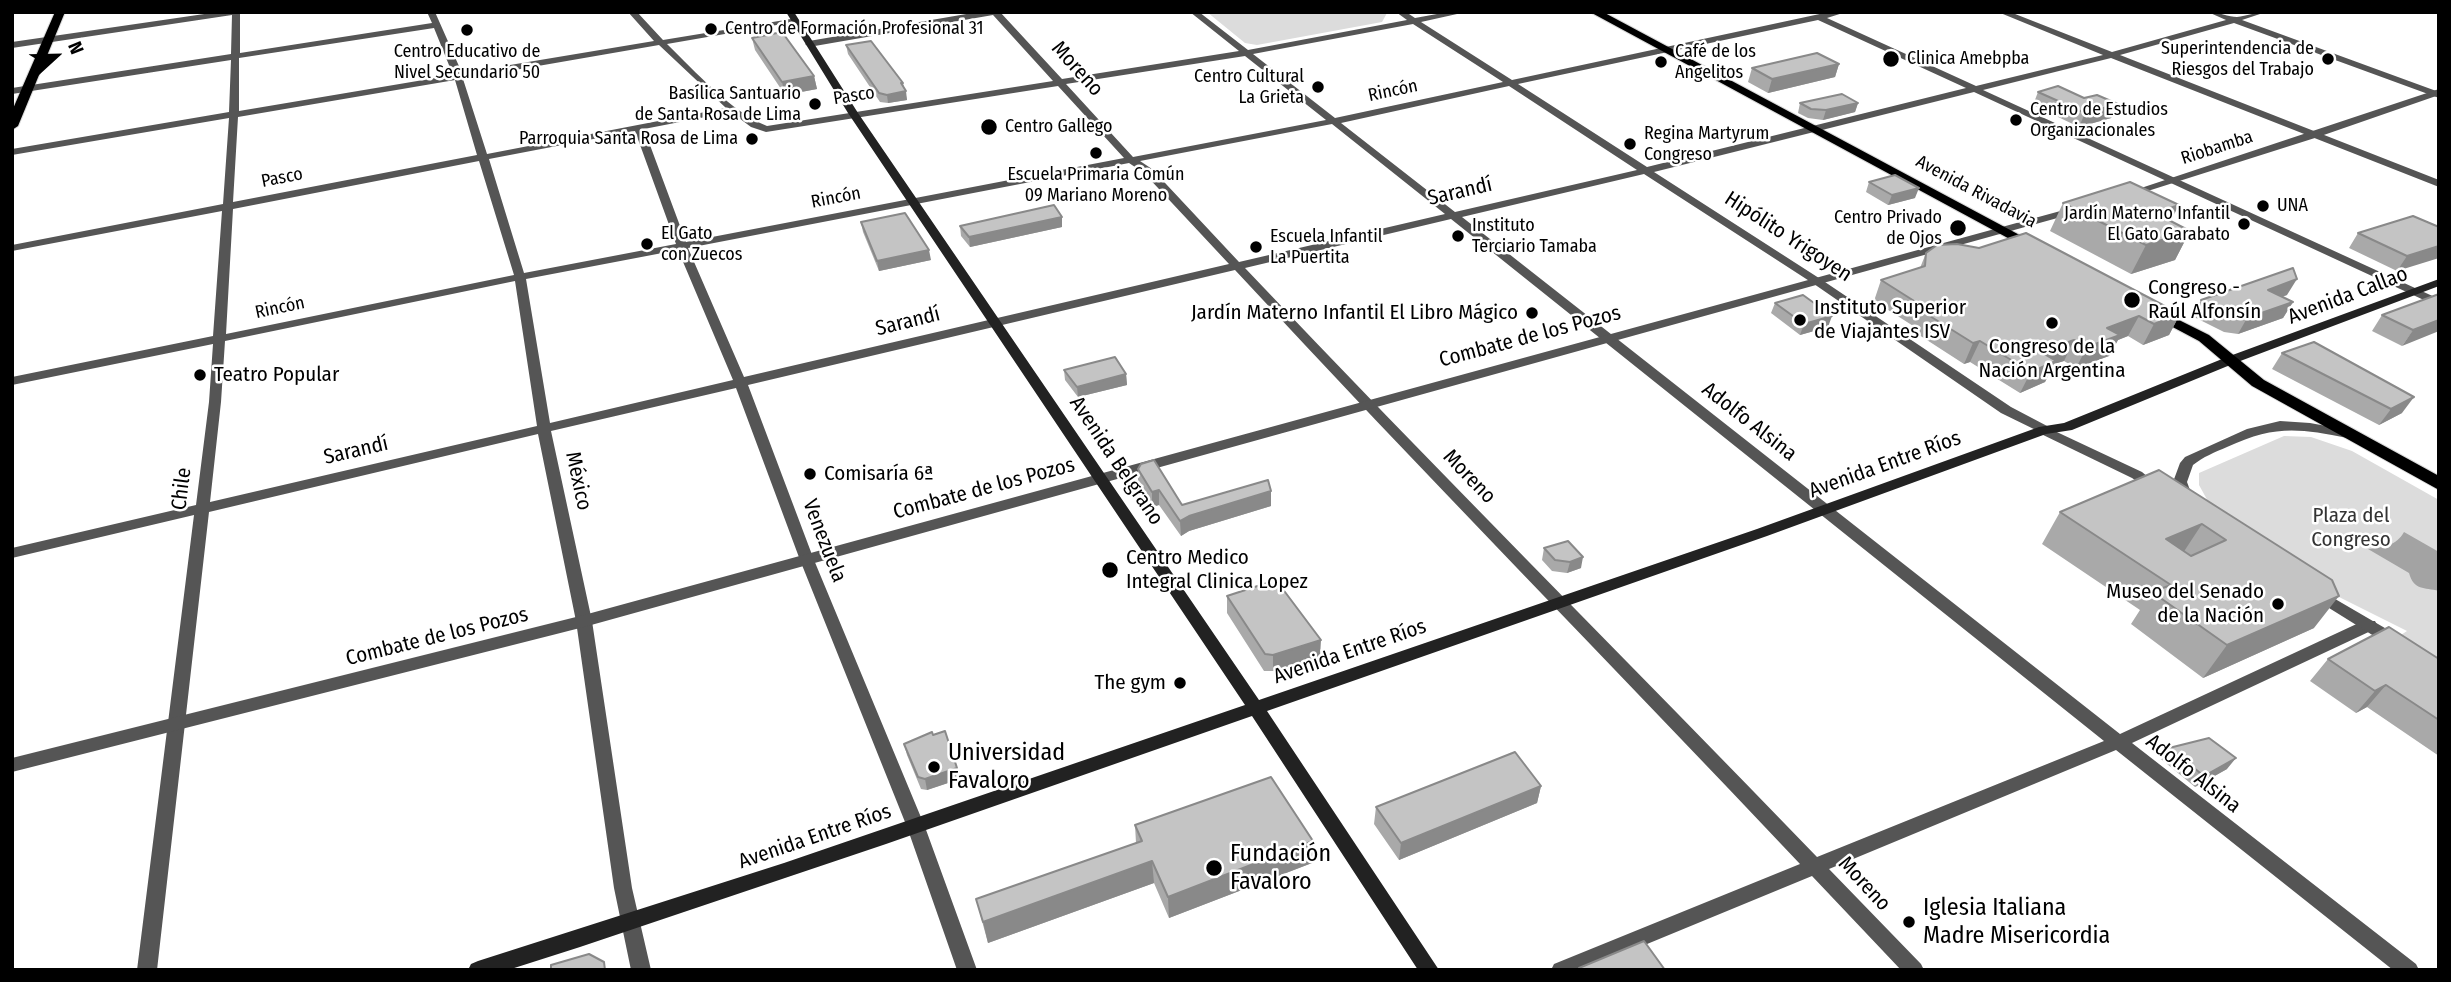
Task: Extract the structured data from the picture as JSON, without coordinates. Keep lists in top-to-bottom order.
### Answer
{
  "streets": {
    "main road": [
      "Avenida Rivadavia",
      "Avenida Callao",
      "Avenida Belgrano",
      "Avenida Entre Ríos"
    ],
    "street": [
      "Moreno",
      "Rincón",
      "Pasco",
      "Riobamba",
      "Sarandí",
      "Hipólito Yrigoyen",
      "Combate de los Pozos",
      "Adolfo Alsina",
      "México",
      "Chile",
      "Venezuela"
    ]
  },
  "crossings": [
    ["Moreno", "Rincón"],
    ["Moreno", "Pasco"],
    ["Moreno", "Sarandí"],
    ["Moreno", "Combate de los Pozos"],
    ["Moreno", "Avenida Entre Ríos"],
    ["Rincón", "Avenida Rivadavia"],
    ["Rincón", "Hipólito Yrigoyen"],
    ["Rincón", "Adolfo Alsina"],
    ["Rincón", "Avenida Belgrano"],
    ["Rincón", "México"],
    ["Rincón", "Chile"],
    ["Rincón", "Venezuela"],
    ["Pasco", "Hipólito Yrigoyen"],
    ["Pasco", "Adolfo Alsina"],
    ["Pasco", "Avenida Belgrano"],
    ["Pasco", "México"],
    ["Pasco", "Chile"],
    ["Pasco", "Venezuela"],
    ["Sarandí", "Avenida Rivadavia"],
    ["Sarandí", "Hipólito Yrigoyen"],
    ["Sarandí", "Adolfo Alsina"],
    ["Sarandí", "Avenida Belgrano"],
    ["Sarandí", "México"],
    ["Sarandí", "Chile"],
    ["Sarandí", "Venezuela"],
    ["Avenida Rivadavia", "Combate de los Pozos"],
    ["Hipólito Yrigoyen", "Combate de los Pozos"],
    ["Hipólito Yrigoyen", "Avenida Entre Ríos"],
    ["Avenida Callao", "Avenida Entre Ríos"],
    ["Combate de los Pozos", "Adolfo Alsina"],
    ["Combate de los Pozos", "Avenida Belgrano"],
    ["Combate de los Pozos", "México"],
    ["Combate de los Pozos", "Chile"],
    ["Combate de los Pozos", "Venezuela"],
    ["Adolfo Alsina", "Avenida Entre Ríos"],
    ["Avenida Belgrano", "Avenida Entre Ríos"],
    ["Avenida Entre Ríos", "México"],
    ["Avenida Entre Ríos", "Venezuela"]
  ],
  "parks": ["Plaza del Congreso"],
  "places": [
    "Centro de Formación Profesional 31",
    "Centro Educativo de Nivel Secundario 50",
    "Clinica Amebpba",
    "Superintendencia de Riesgos del Trabajo",
    "Café de los Angelitos",
    "Centro Cultural La Grieta",
    "Basílica Santuario de Santa Rosa de Lima",
    "Centro de Estudios Organizacionales",
    "Centro Gallego",
    "Parroquia Santa Rosa de Lima",
    "Regina Martyrum Congreso",
    "Escuela Primaria Común 09 Mariano Moreno",
    "UNA",
    "Jardín Materno Infantil El Gato Garabato",
    "Centro Privado de Ojos",
    "Instituto Terciario Tamaba",
    "El Gato con Zuecos",
    "Escuela Infantil La Puertita",
    "Congreso - Raúl Alfonsín",
    "Jardín Materno Infantil El Libro Mágico",
    "Instituto Superior de Viajantes ISV",
    "Congreso de la Nación Argentina",
    "Teatro Popular",
    "Comisaría 6ª",
    "Centro Medico Integral Clinica Lopez",
    "Museo del Senado de la Nación",
    "The gym",
    "Universidad Favaloro",
    "Fundación Favaloro",
    "Iglesia Italiana Madre Misericordia"
  ],
  "north": "right"
}
